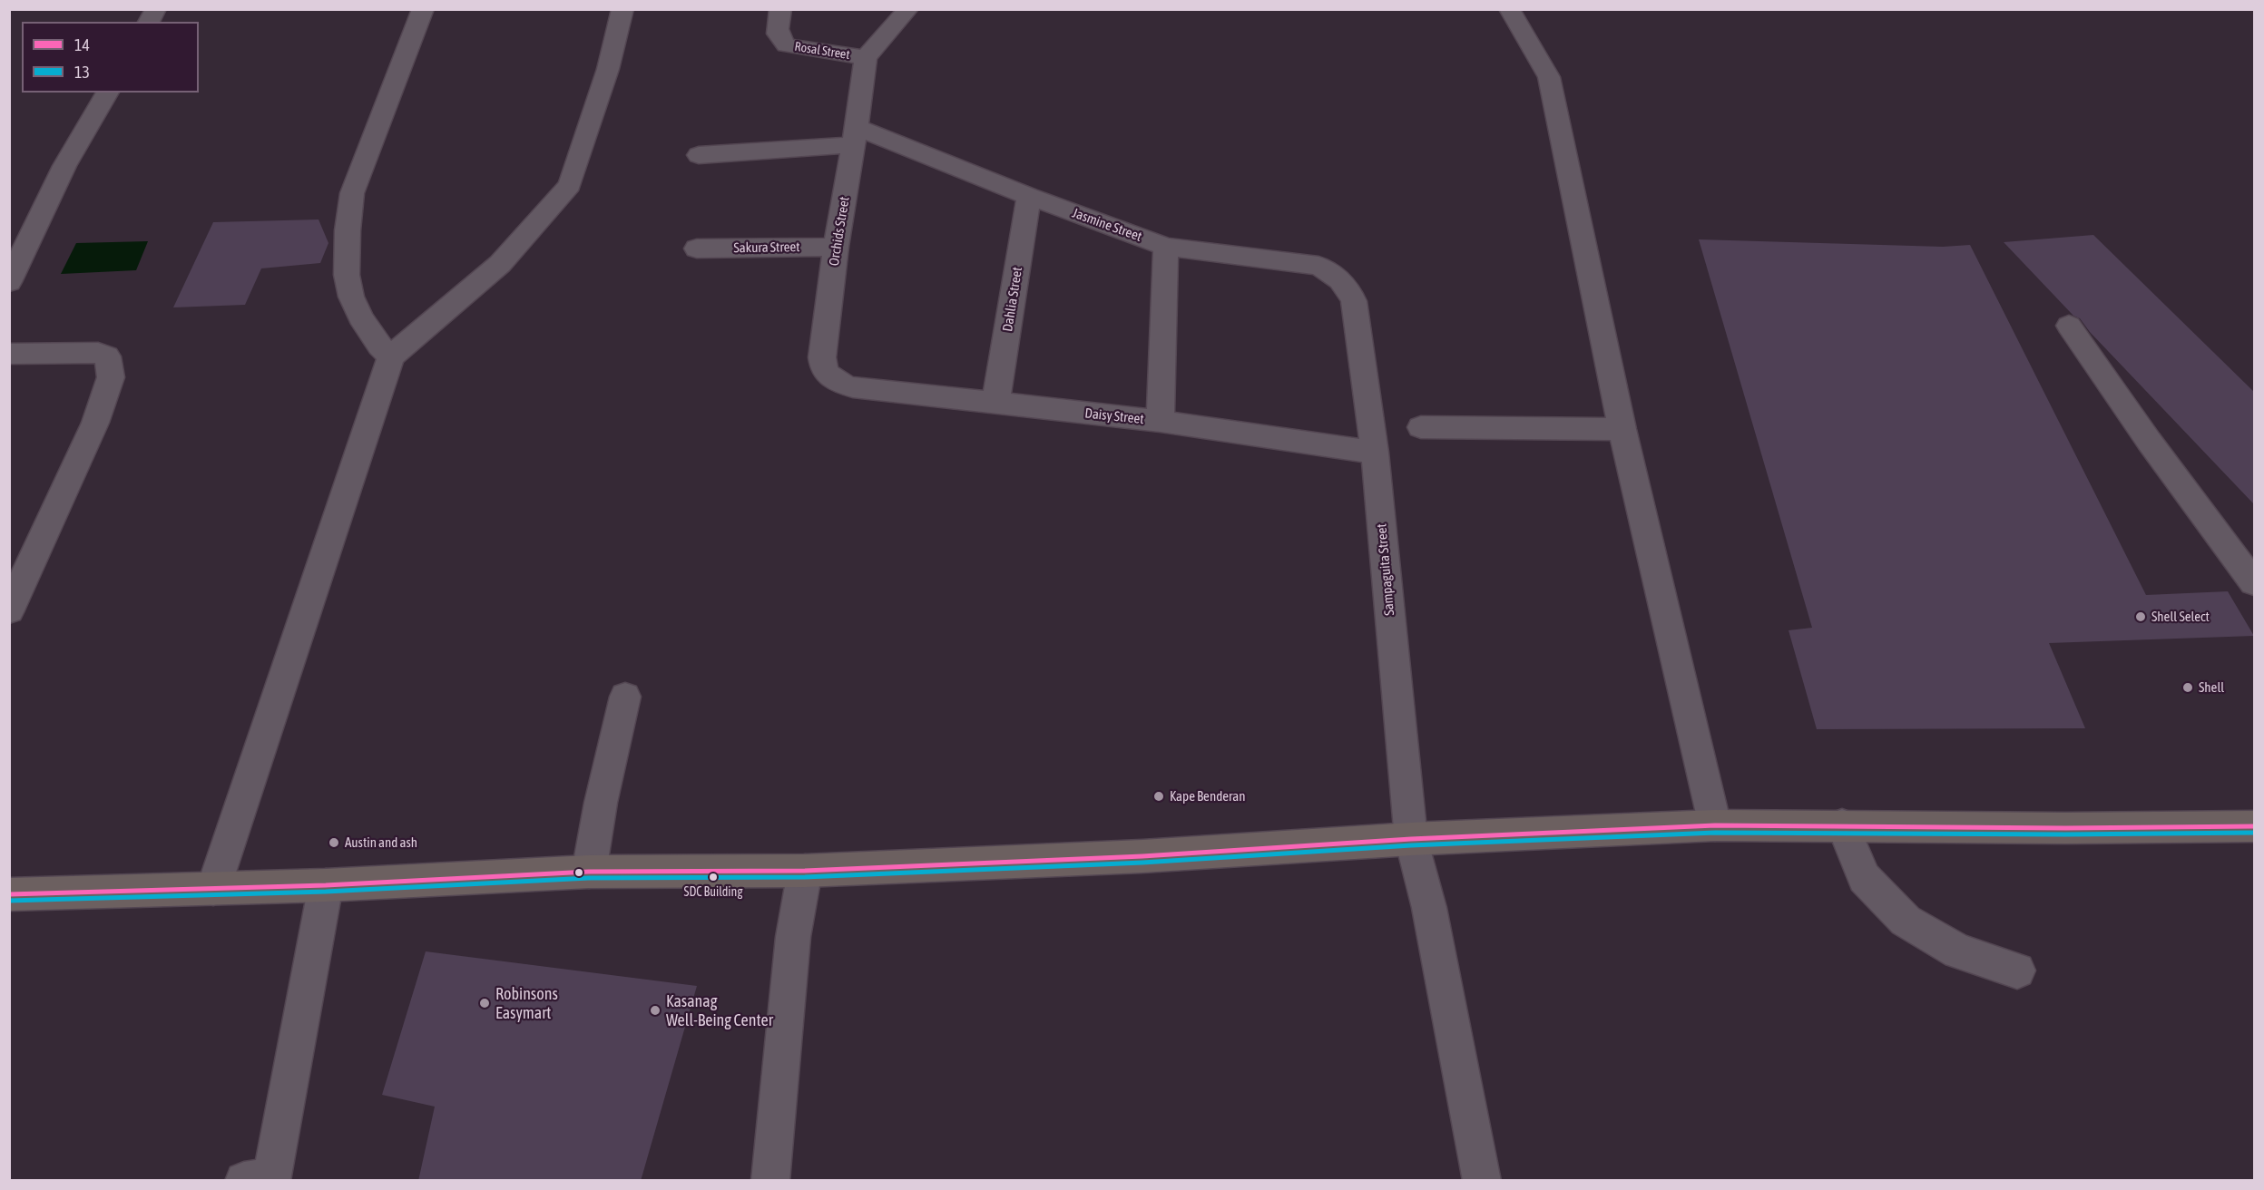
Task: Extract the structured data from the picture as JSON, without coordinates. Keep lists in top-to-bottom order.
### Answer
{
  "streets": {
    "street": [
      "Rosal Street",
      "Jasmine Street",
      "Orchids Street",
      "Sakura Street",
      "Dahlia Street",
      "Daisy Street",
      "Sampaguita Street"
    ]
  },
  "crossings": [
    ["Rosal Street", "Orchids Street"],
    ["Jasmine Street", "Orchids Street"],
    ["Jasmine Street", "Dahlia Street"],
    ["Jasmine Street", "Sampaguita Street"],
    ["Orchids Street", "Sakura Street"],
    ["Orchids Street", "Daisy Street"],
    ["Dahlia Street", "Daisy Street"],
    ["Daisy Street", "Sampaguita Street"]
  ],
  "places": [
    "Shell Select",
    "Shell",
    "Kape Benderan",
    "Austin and ash",
    "SDC Building",
    "Robinsons Easymart",
    "Kasanag Well-Being Center"
  ],
  "lines": ["transit line 14", "transit line 13"],
  "legend": ["14", "13"]
}
